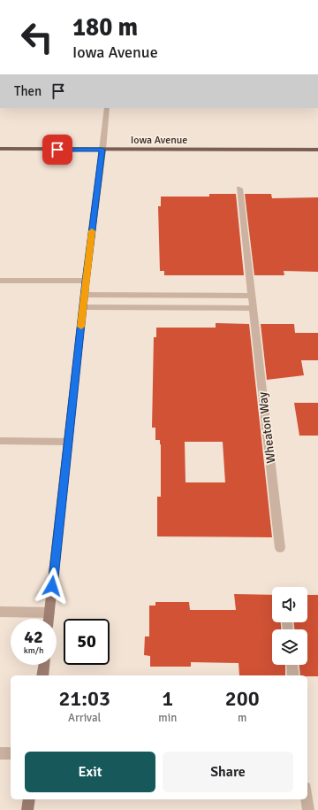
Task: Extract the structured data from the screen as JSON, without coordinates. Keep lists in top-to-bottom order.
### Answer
{
  "streets": {
    "main road": ["Iowa Avenue"],
    "street": ["Wheaton Way"]
  },
  "page": {
    "turn": ["180 m", "Iowa Avenue"],
    "then": "Then",
    "speed": "42 km/h",
    "limit": "50",
    "eta": [
      "21:03",
      "Arrival",
      "1",
      "min",
      "200",
      "m"
    ],
    "buttons": ["Exit", "Share"]
  }
}
